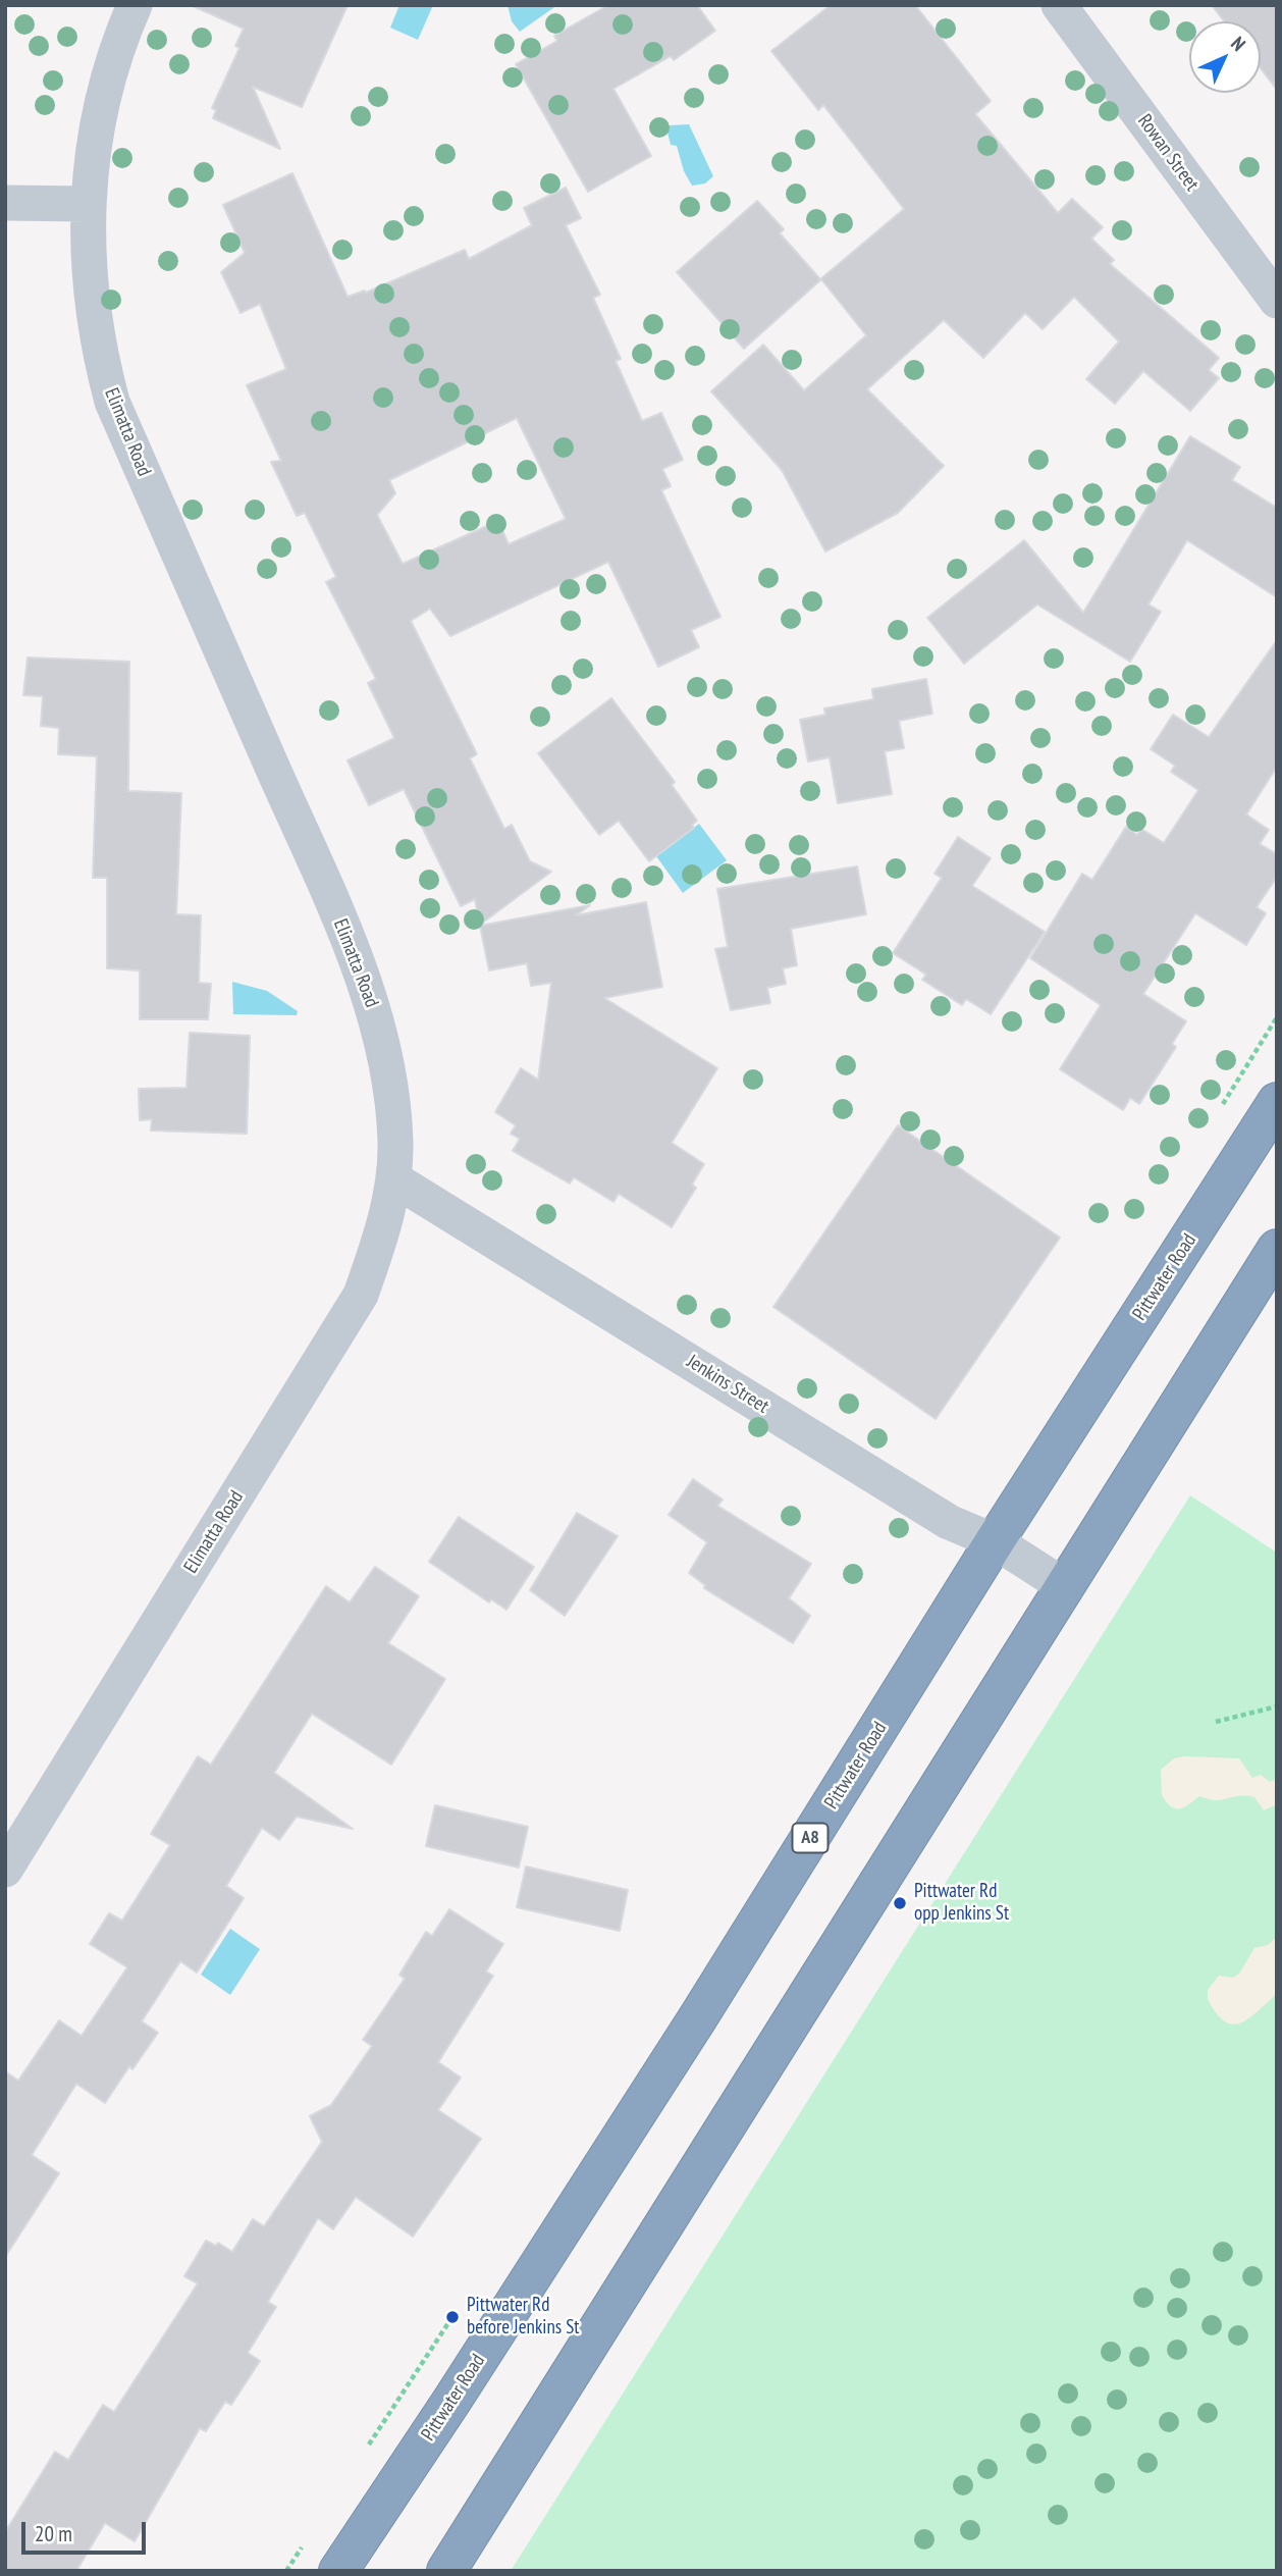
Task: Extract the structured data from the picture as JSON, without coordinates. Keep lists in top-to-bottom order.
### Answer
{
  "streets": {
    "highway": ["Pittwater Road", "A8"],
    "street": ["Rowan Street", "Elimatta Road", "Jenkins Street"]
  },
  "crossings": [
    ["Elimatta Road", "Jenkins Street"],
    ["Pittwater Road", "Jenkins Street"]
  ],
  "places": ["Pittwater Rd opp Jenkins St", "Pittwater Rd before Jenkins St"],
  "scale_bar": "20 m",
  "north": "top right"
}
